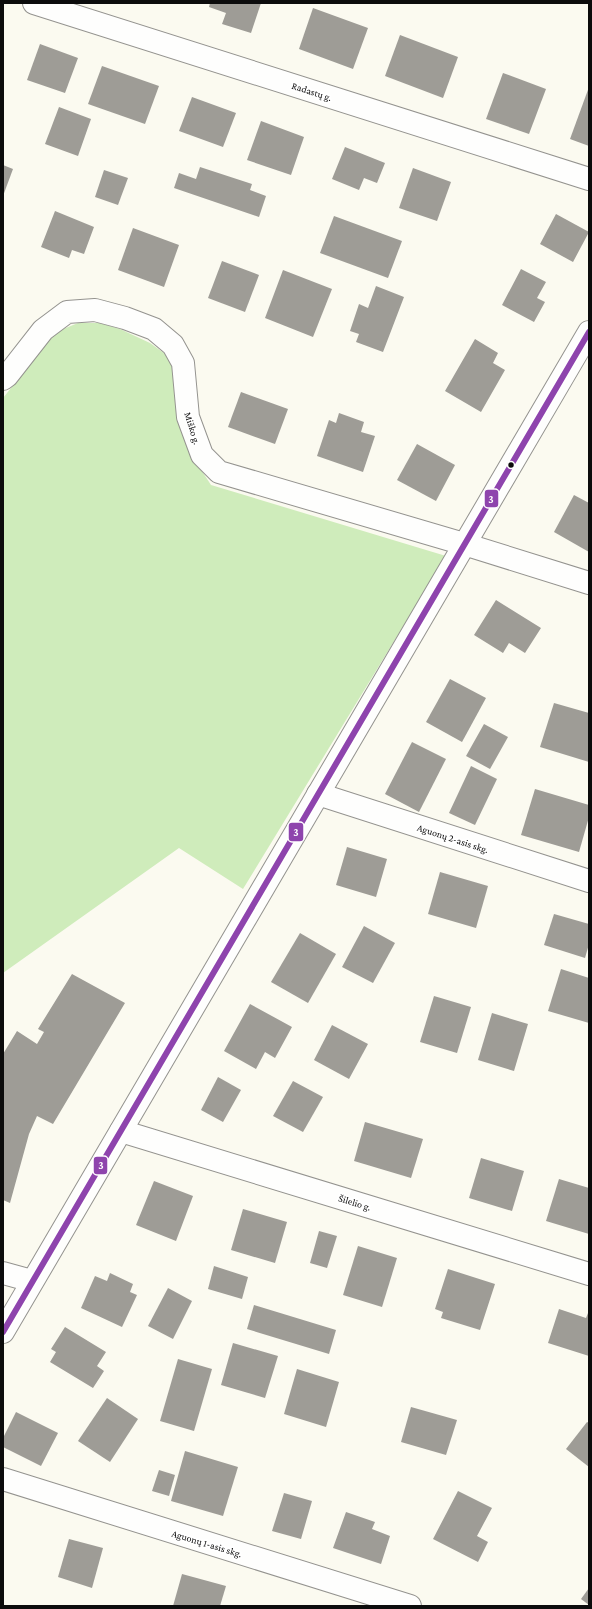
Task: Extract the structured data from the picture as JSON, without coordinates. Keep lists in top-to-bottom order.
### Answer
{
  "streets": {
    "street": [
      "Radastų g.",
      "Miško g.",
      "Aguonų 2-asis skg.",
      "Šilelio g.",
      "Aguonų 1-asis skg."
    ]
  },
  "lines": ["transit line 3"]
}
